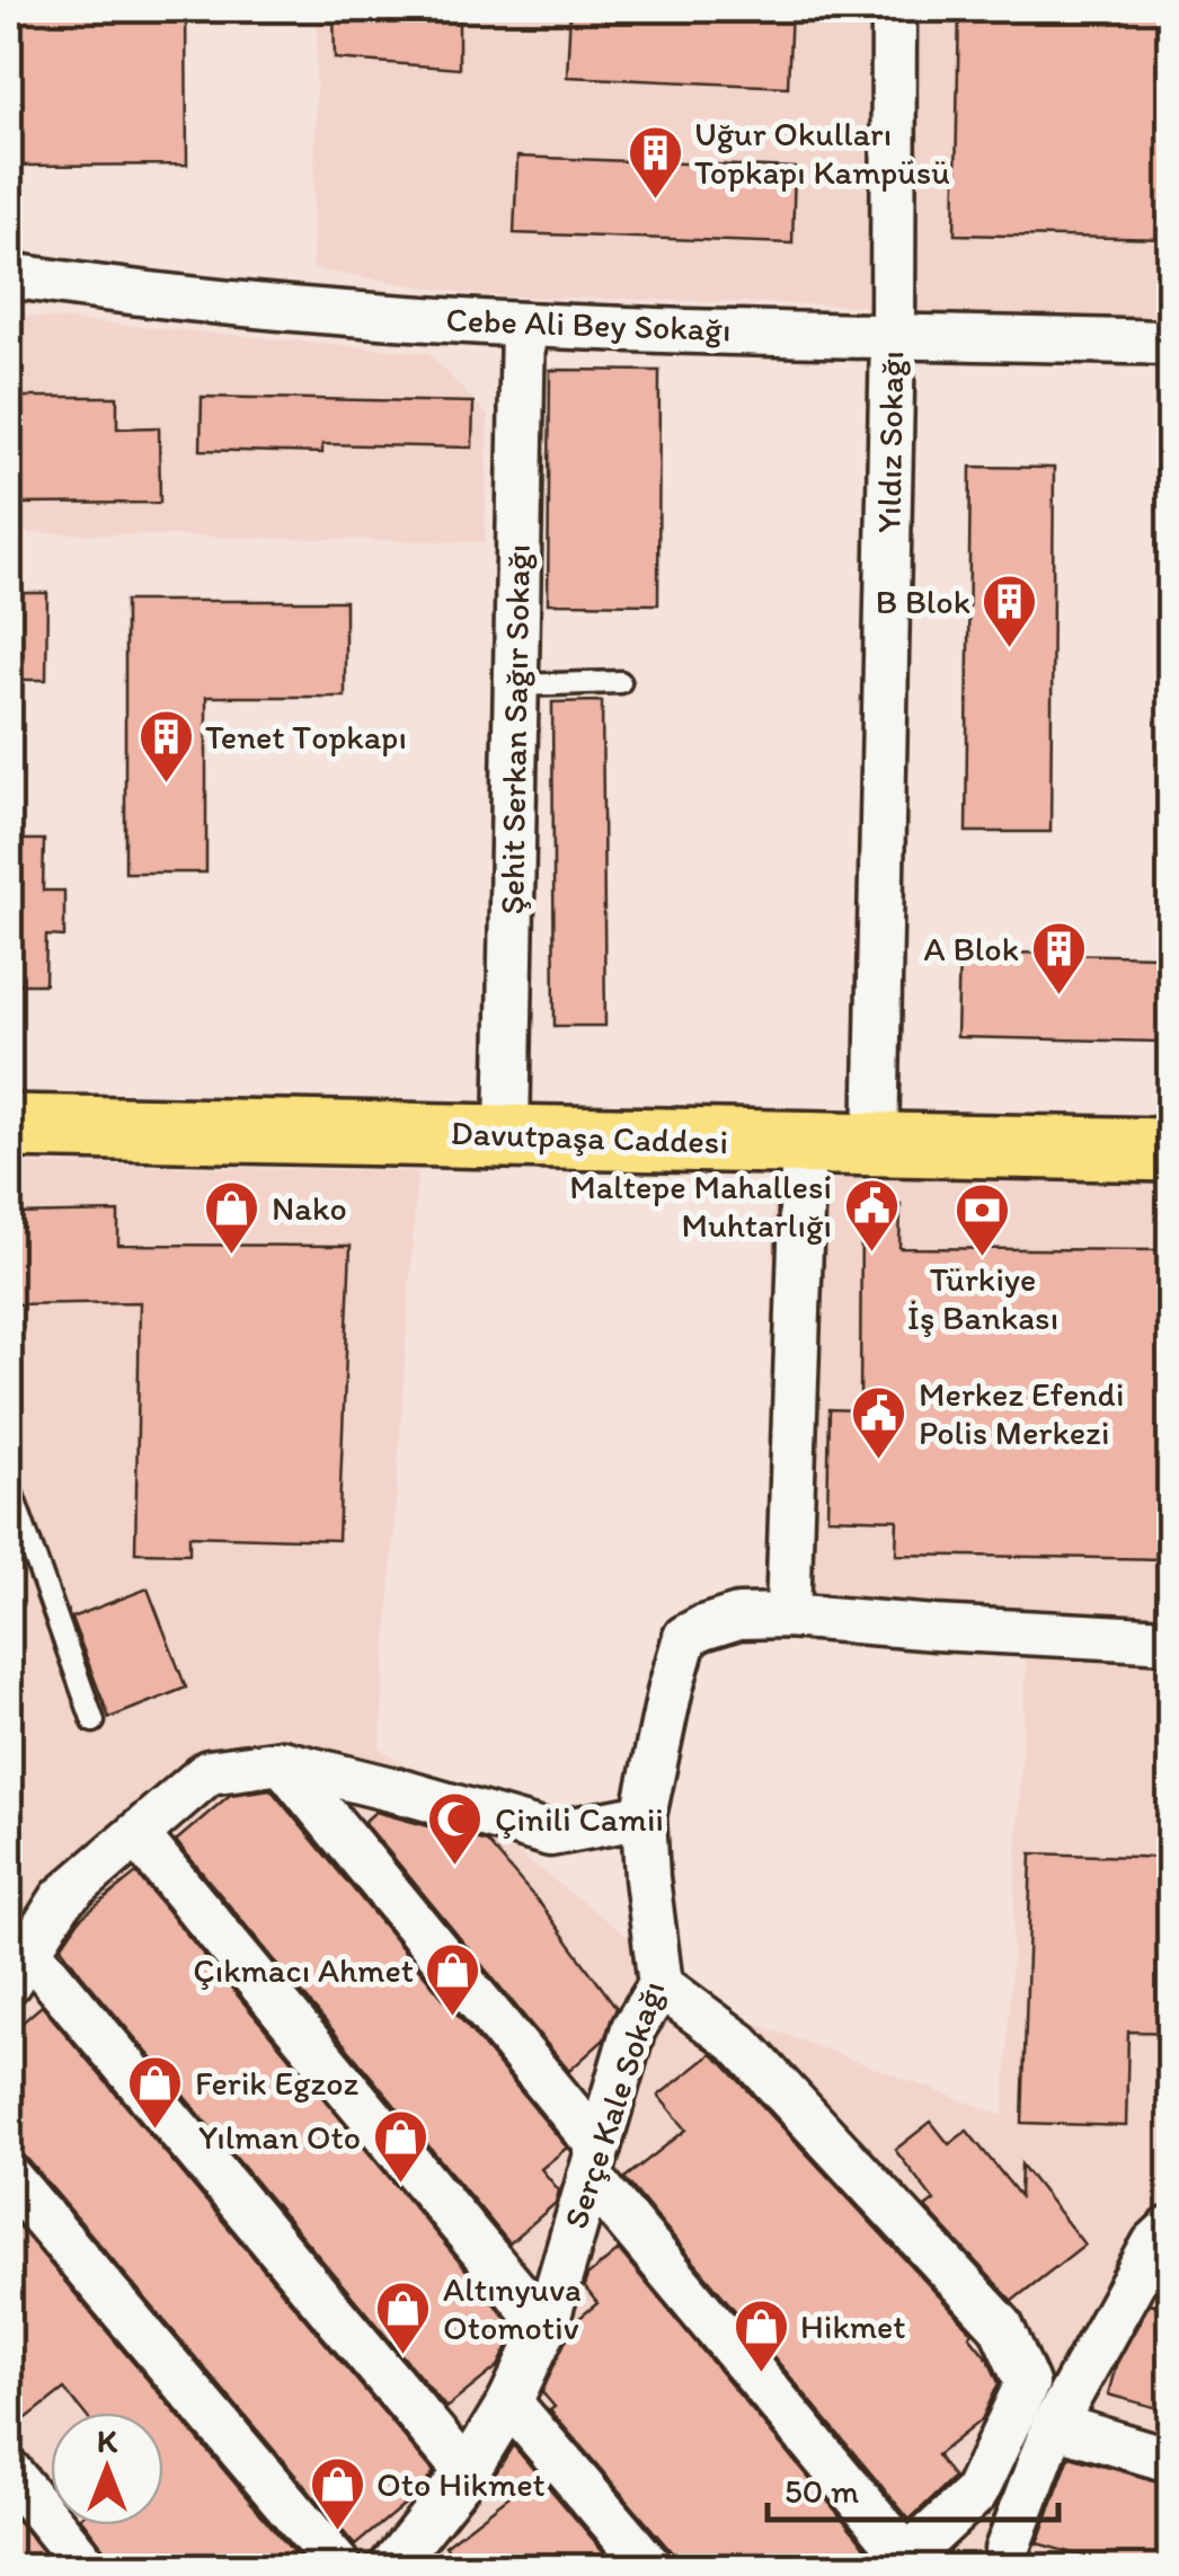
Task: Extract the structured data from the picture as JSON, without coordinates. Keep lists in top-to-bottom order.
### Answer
{
  "streets": {
    "main road": ["Davutpaşa Caddesi"],
    "street": [
      "Cebe Ali Bey Sokağı",
      "Yıldız Sokağı",
      "Şehit Serkan Sağır Sokağı",
      "Serçe Kale Sokağı"
    ]
  },
  "crossings": [
    ["Cebe Ali Bey Sokağı", "Yıldız Sokağı"],
    ["Cebe Ali Bey Sokağı", "Şehit Serkan Sağır Sokağı"],
    ["Yıldız Sokağı", "Davutpaşa Caddesi"],
    ["Şehit Serkan Sağır Sokağı", "Davutpaşa Caddesi"]
  ],
  "places": {
    "building": [
      "Uğur Okulları Topkapı Kampüsü",
      "B Blok",
      "Tenet Topkapı",
      "A Blok"
    ],
    "public building": ["Maltepe Mahallesi Muhtarlığı", "Merkez Efendi Polis Merkezi"],
    "shop": [
      "Nako",
      "Çıkmacı Ahmet",
      "Ferik Egzoz",
      "Yılman Oto",
      "Altınyuva Otomotiv",
      "Hikmet",
      "Oto Hikmet"
    ],
    "bank": ["Türkiye İş Bankası"],
    "mosque": ["Çinili Camii"]
  },
  "scale_bar": "50 m",
  "north": "top"
}
